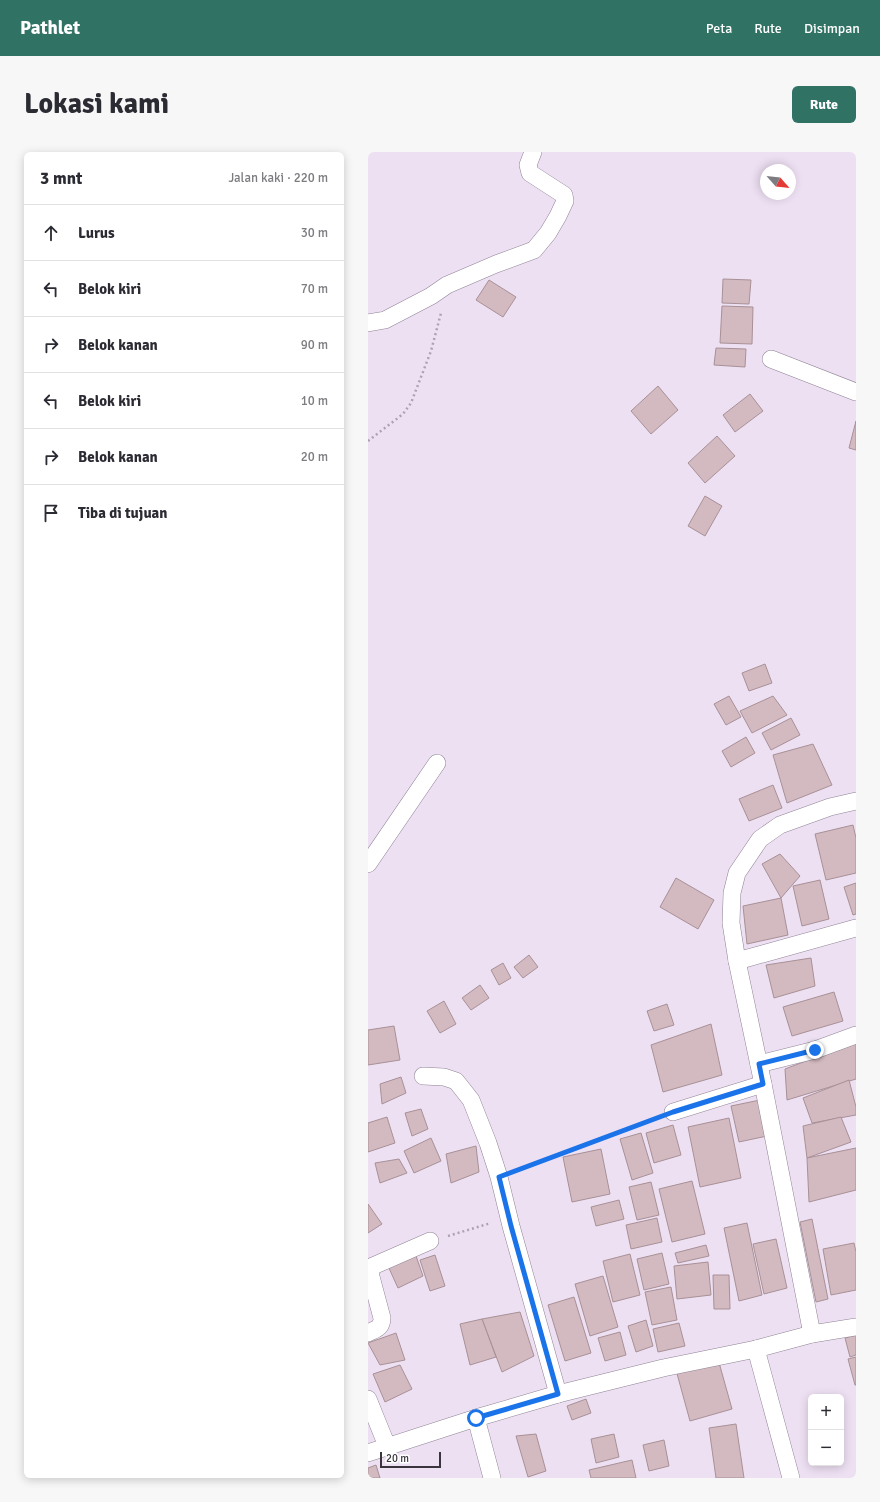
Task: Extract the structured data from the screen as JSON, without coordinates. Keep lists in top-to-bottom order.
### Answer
{
  "scale_bar": "20 m",
  "north": "bottom right",
  "page": {
    "header": "Pathlet",
    "nav": ["Peta", "Rute", "Disimpan"],
    "buttons": "Rute",
    "title": "Lokasi kami",
    "heading": ["3 mnt", "Jalan kaki · 220 m"],
    "list": [
      ["Lurus", "30 m"],
      ["Belok kiri", "70 m"],
      ["Belok kanan", "90 m"],
      ["Belok kiri", "10 m"],
      ["Belok kanan", "20 m"],
      "Tiba di tujuan"
    ],
    "map_buttons": ["+", "−"],
    "scale": "20 m"
  }
}
